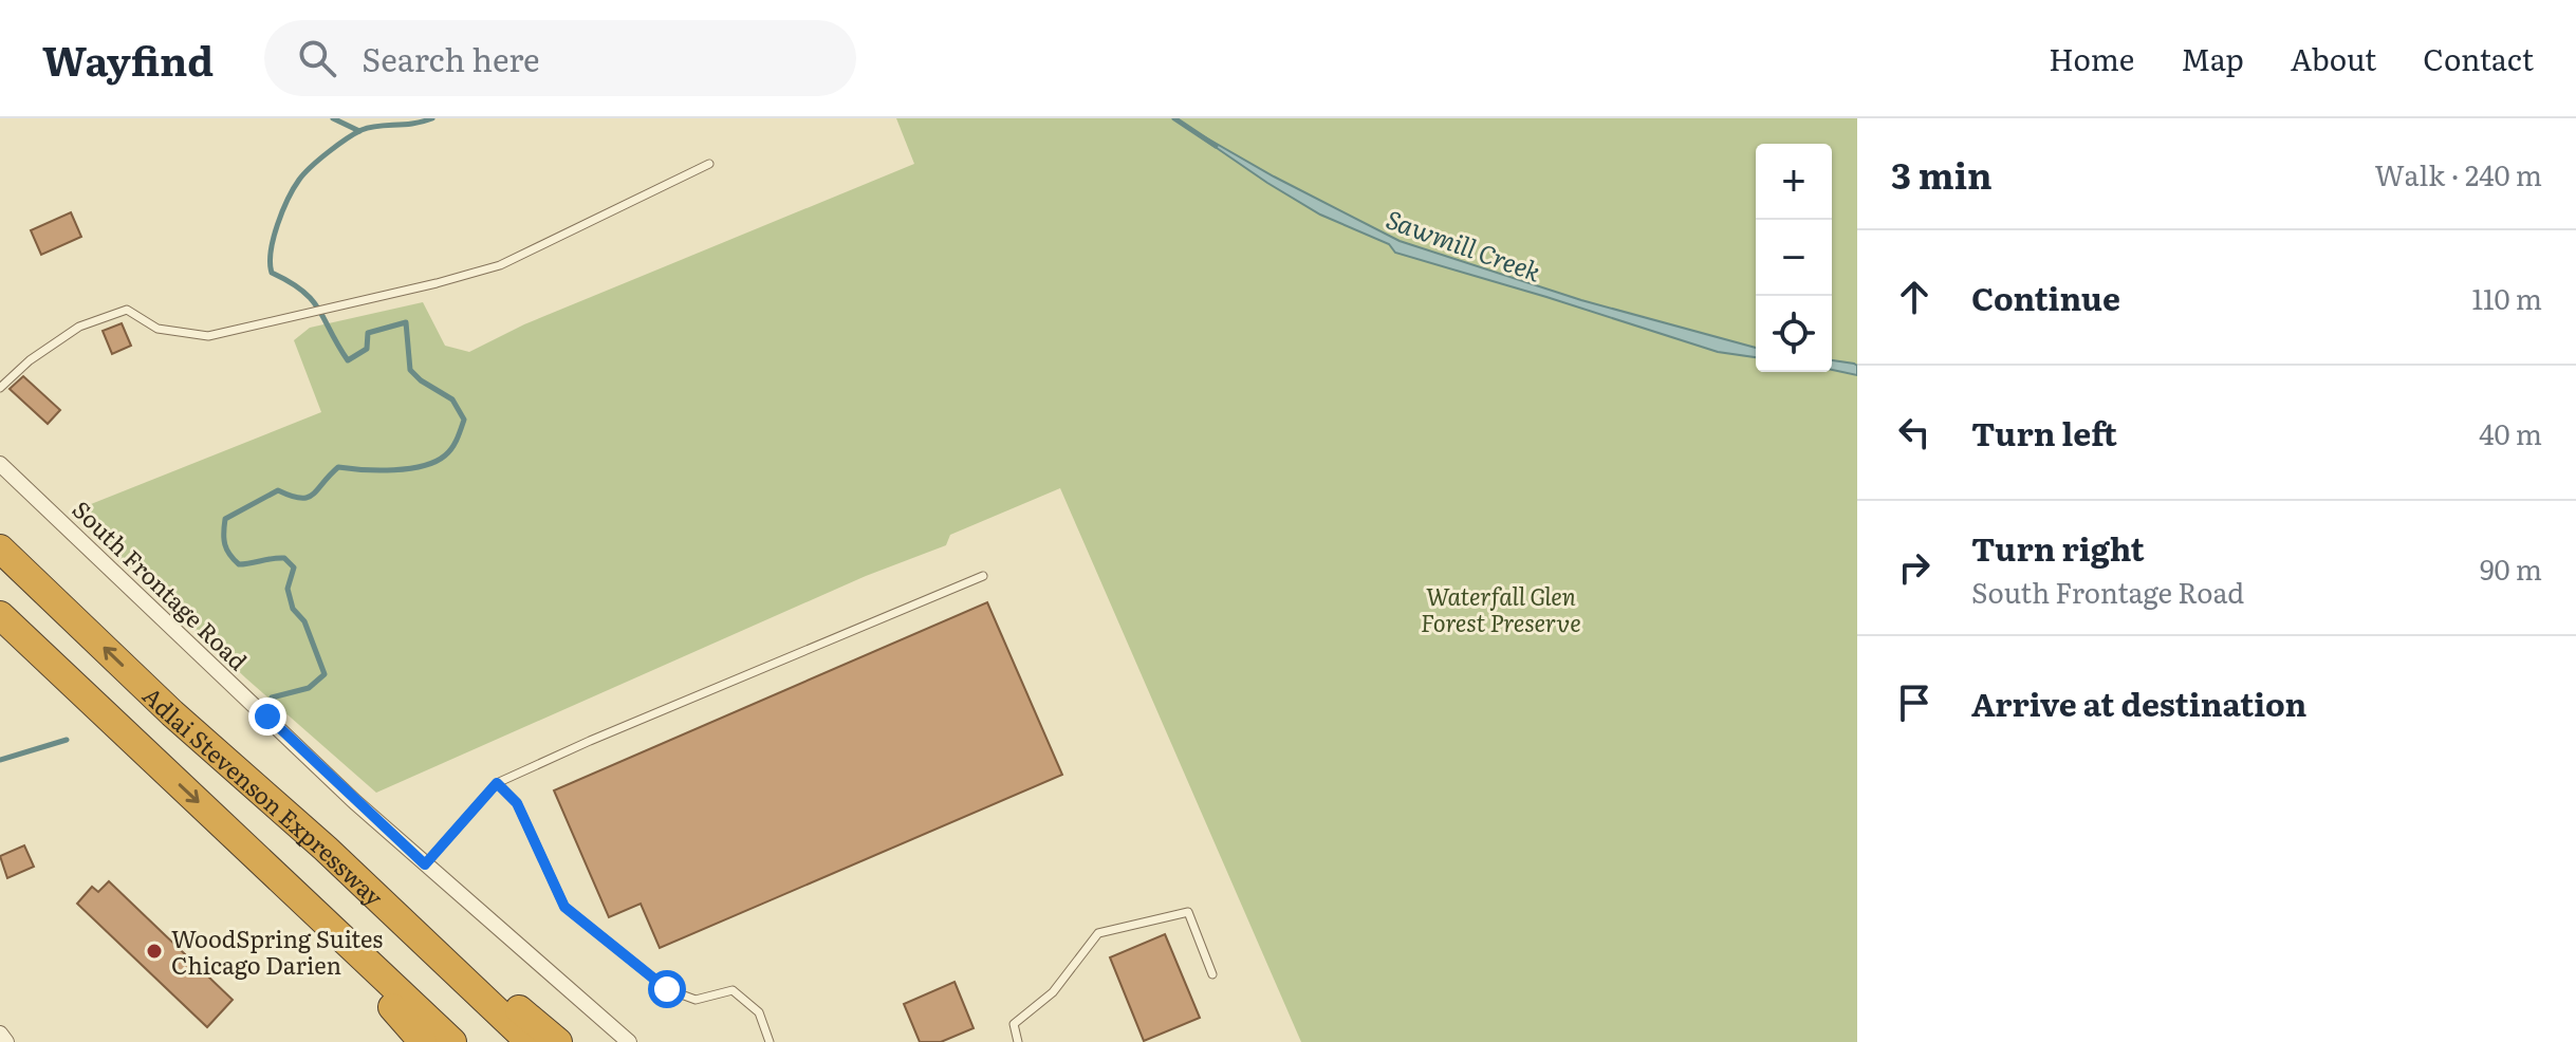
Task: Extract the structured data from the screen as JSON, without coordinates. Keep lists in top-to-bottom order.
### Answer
{
  "streets": {
    "highway": ["Adlai Stevenson Expressway"],
    "street": ["South Frontage Road"]
  },
  "water": ["Sawmill Creek"],
  "parks": ["Waterfall Glen Forest Preserve"],
  "places": ["WoodSpring Suites Chicago Darien"],
  "page": {
    "header": "Wayfind",
    "search": "Search here",
    "nav": [
      "Home",
      "Map",
      "About",
      "Contact"
    ],
    "heading": ["3 min", "Walk · 240 m"],
    "map_buttons": ["+", "−"],
    "list": [
      ["Continue", "110 m"],
      ["Turn left", "40 m"],
      ["Turn right", "South Frontage Road", "90 m"],
      "Arrive at destination"
    ]
  }
}
